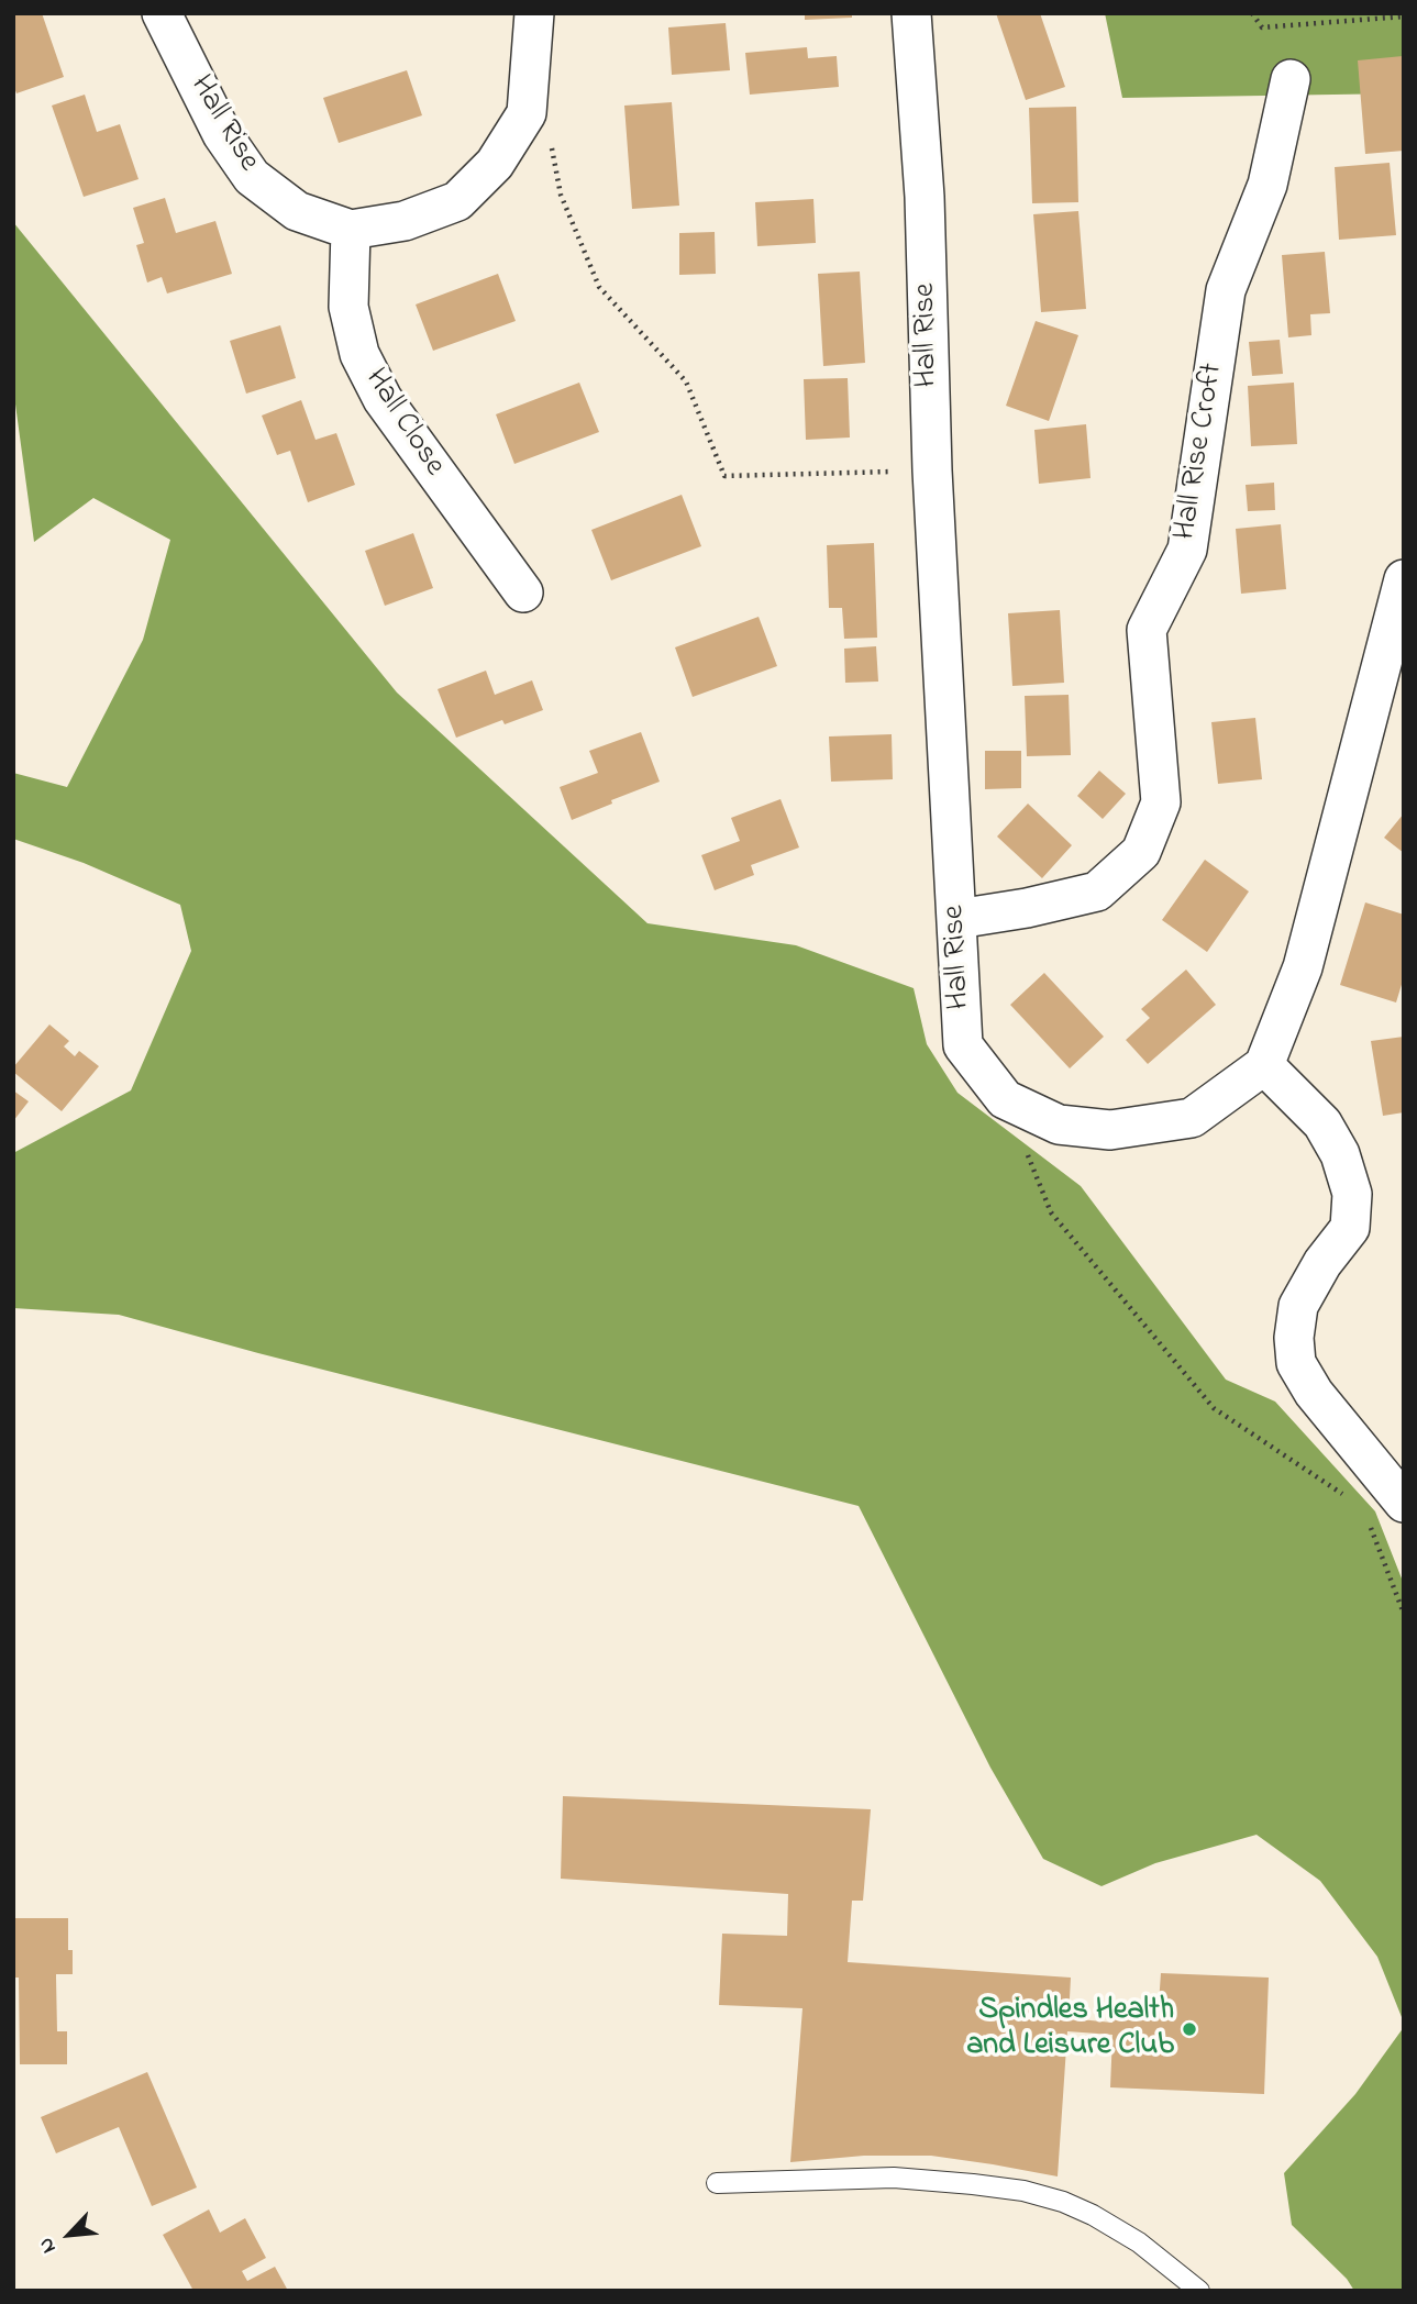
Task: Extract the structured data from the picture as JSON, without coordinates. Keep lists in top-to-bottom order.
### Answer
{
  "streets": {
    "street": ["Hall Rise", "Hall Close", "Hall Rise Croft"]
  },
  "crossings": [
    ["Hall Rise", "Hall Close"],
    ["Hall Rise", "Hall Rise Croft"]
  ],
  "places": ["Spindles Health and Leisure Club"],
  "north": "bottom left"
}
